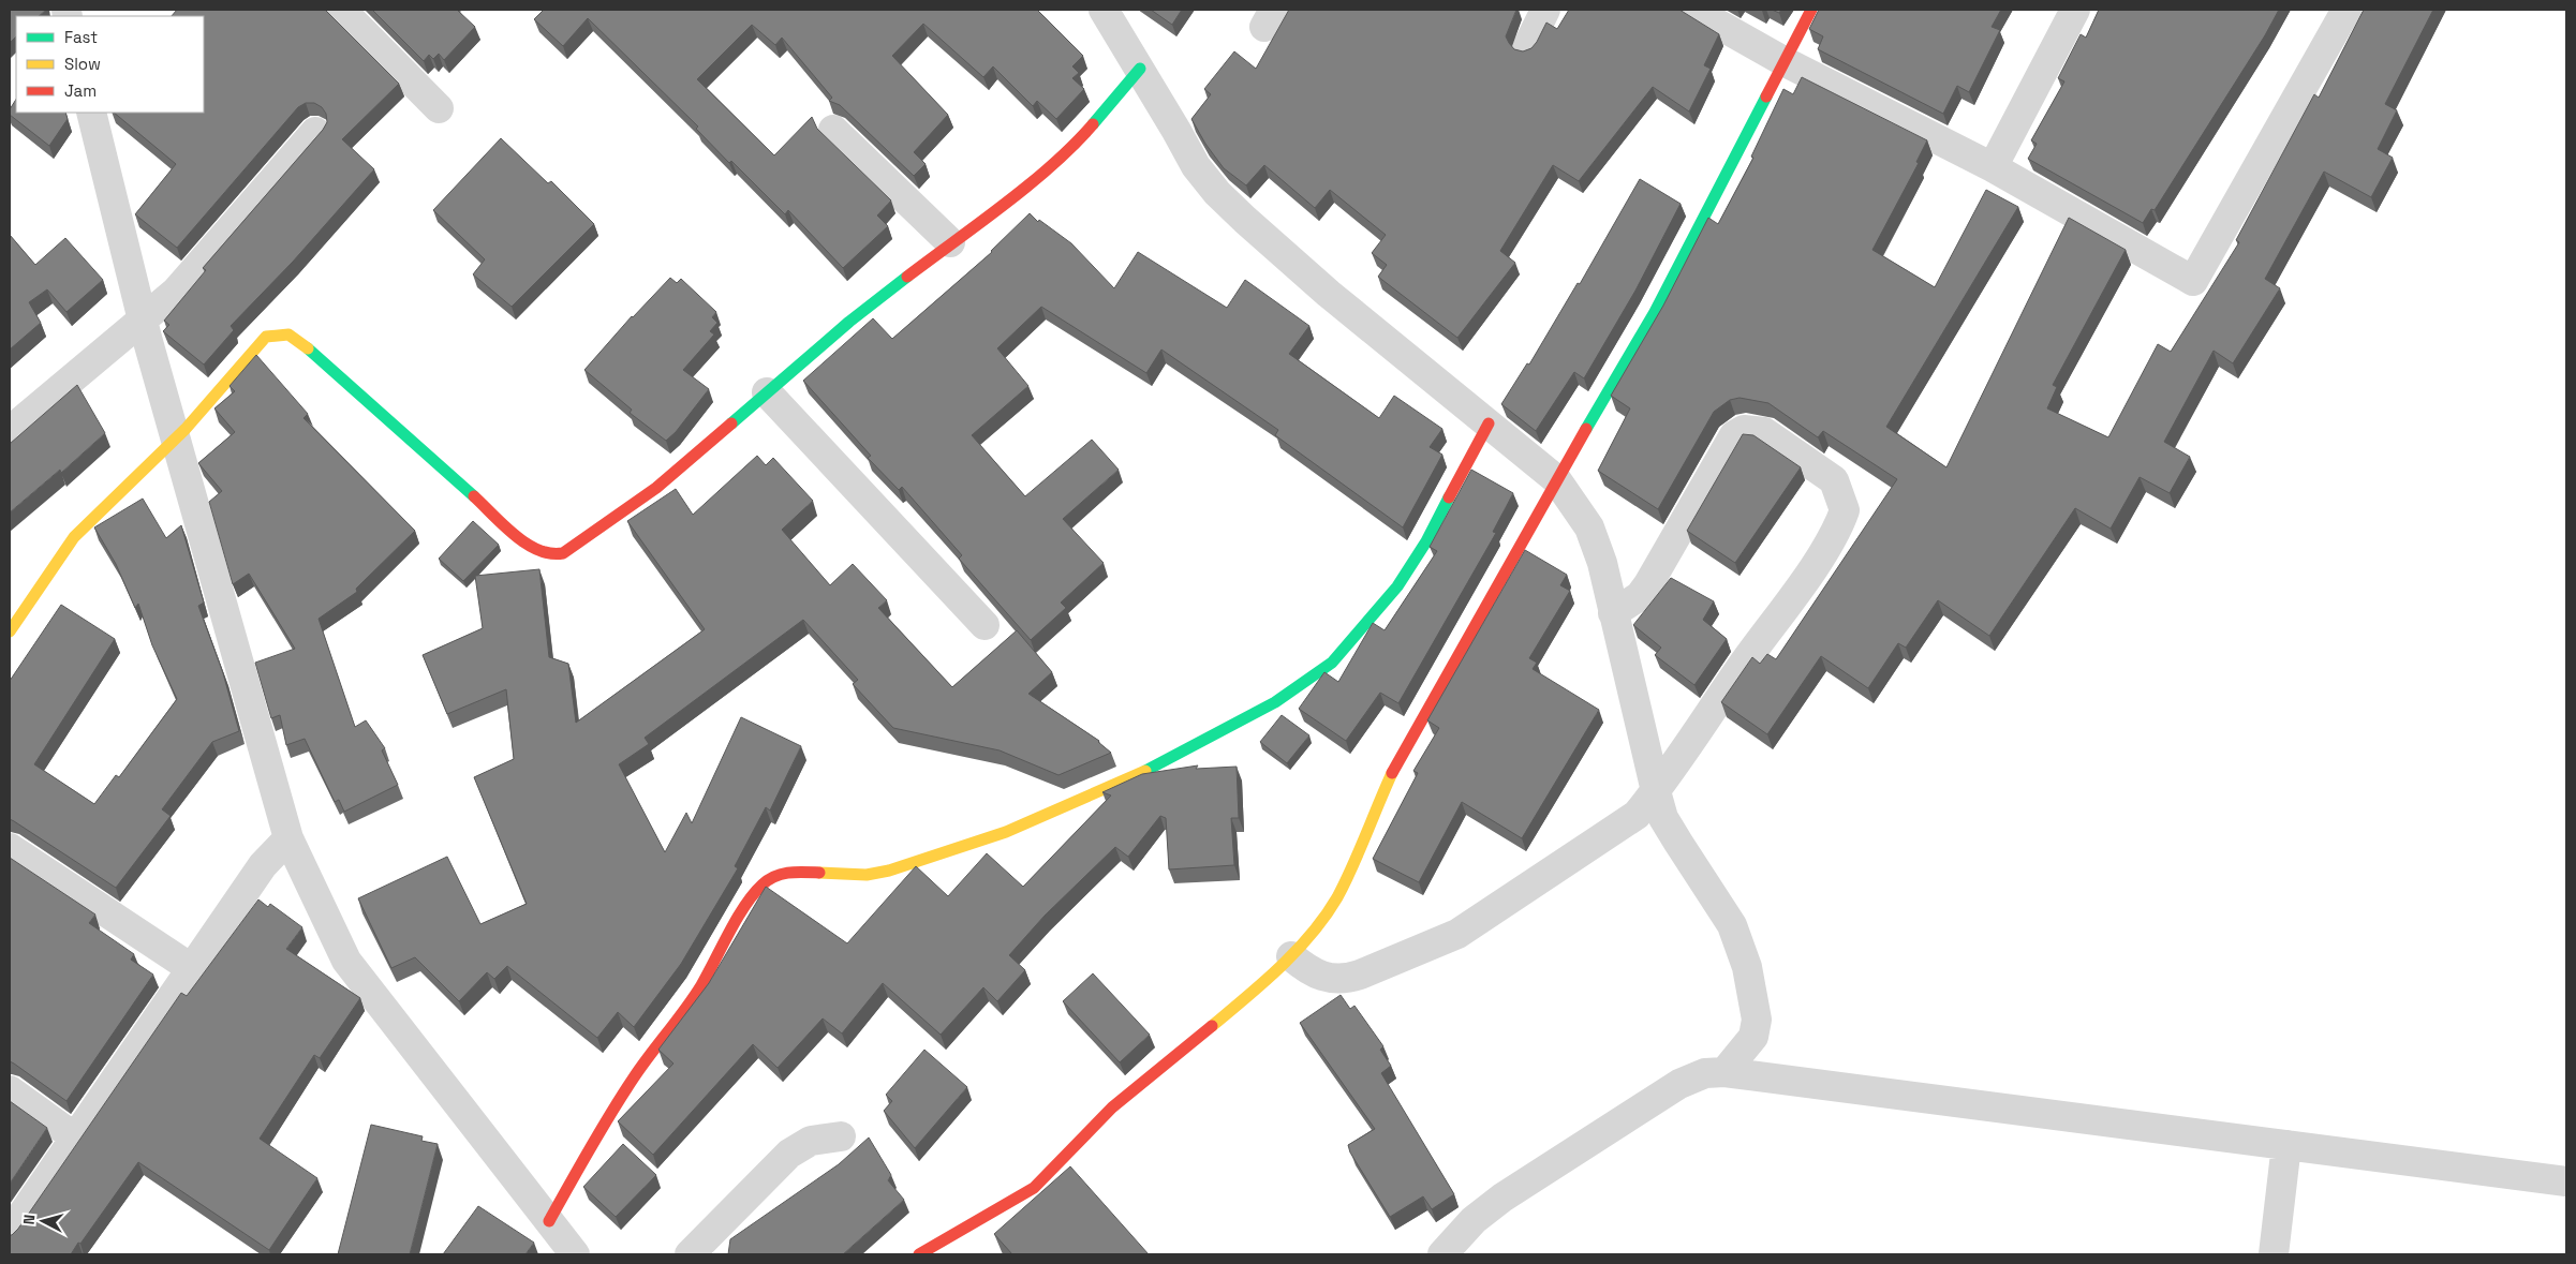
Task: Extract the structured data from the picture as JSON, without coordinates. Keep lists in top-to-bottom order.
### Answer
{
  "legend": ["Fast", "Slow", "Jam"],
  "north": "left"
}
